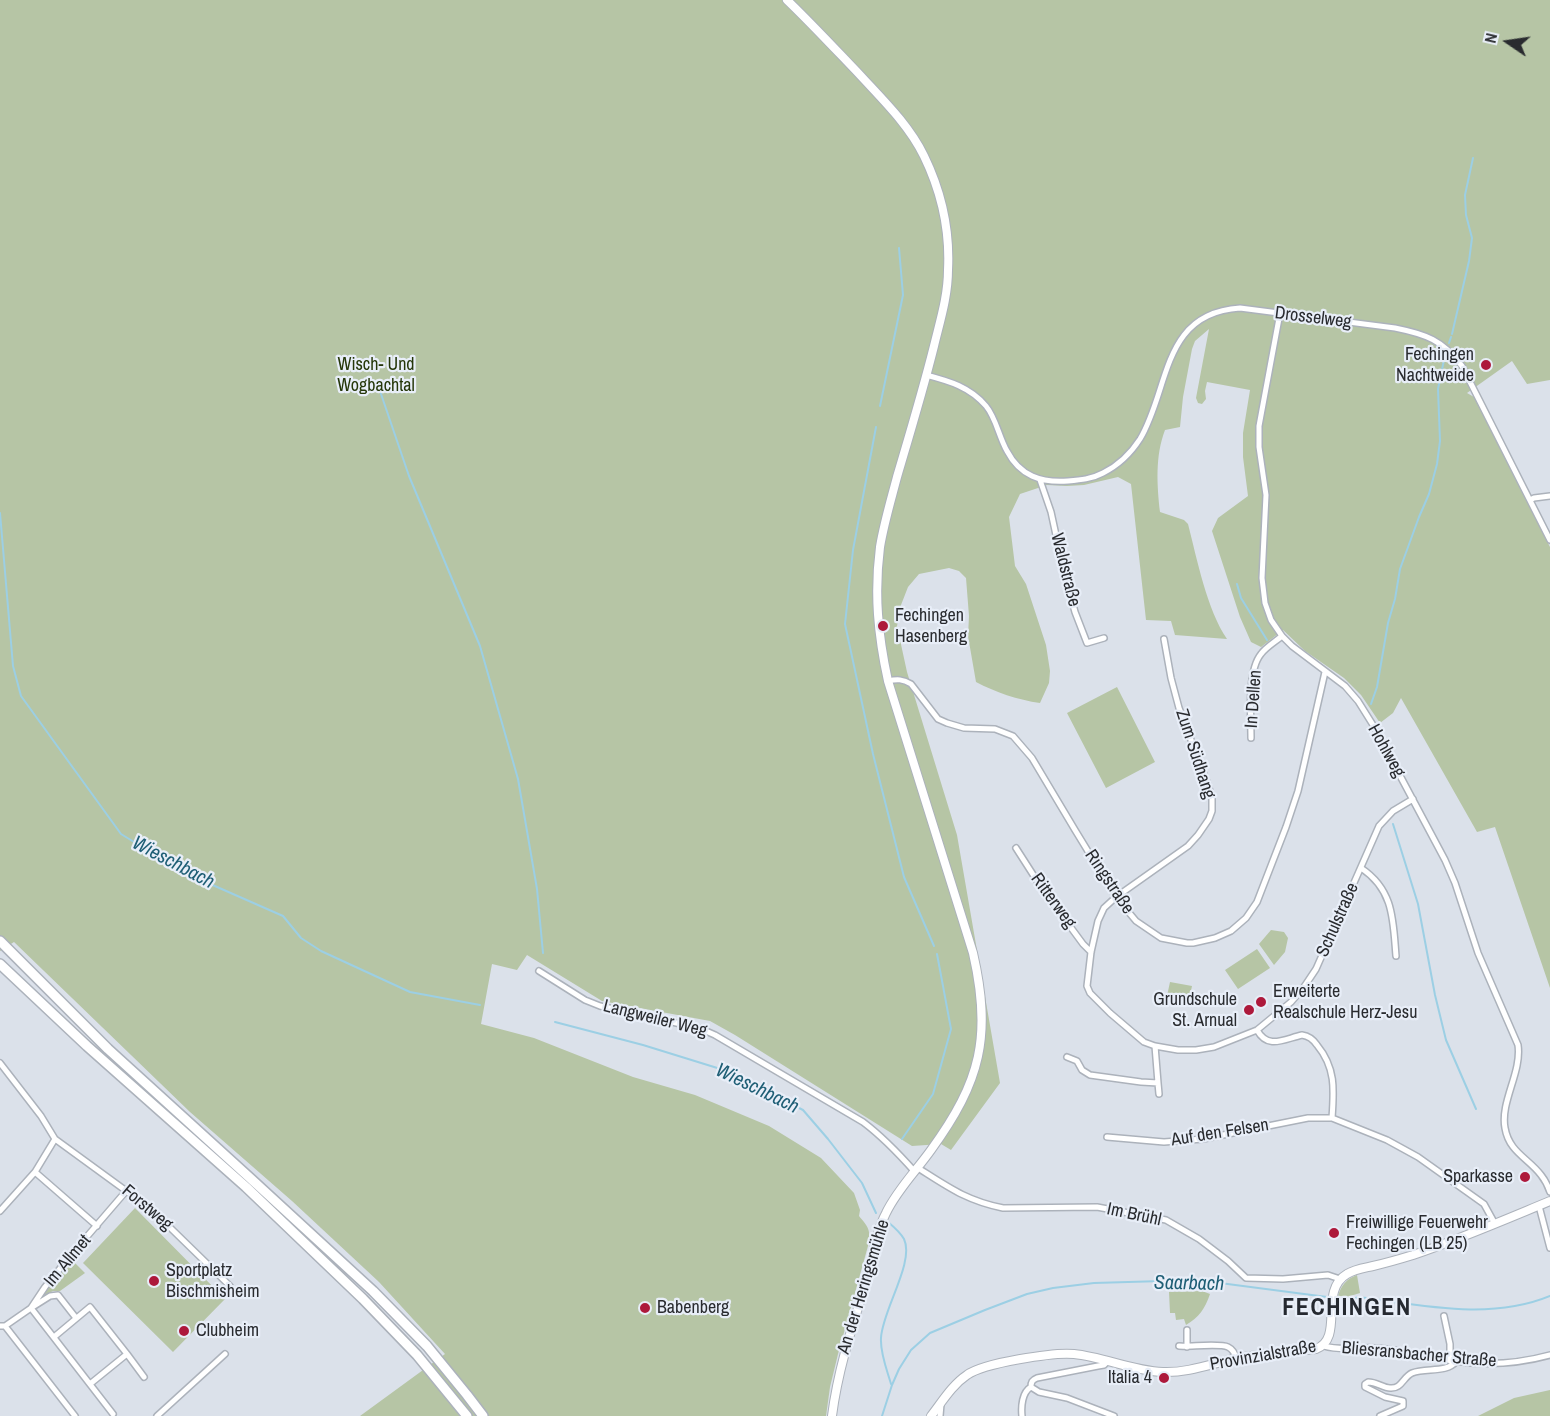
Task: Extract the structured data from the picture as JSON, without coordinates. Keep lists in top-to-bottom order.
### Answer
{
  "streets": {
    "main road": ["An der Heringsmühle", "Provinzialstraße"],
    "street": [
      "Drosselweg",
      "Waldstraße",
      "In Dellen",
      "Hohlweg",
      "Zum Südhang",
      "Ringstraße",
      "Ritterweg",
      "Schulstraße",
      "Langweiler Weg",
      "Auf den Felsen",
      "Forstweg",
      "Im Brühl",
      "Im Allmet",
      "Bliesransbacher Straße"
    ]
  },
  "crossings": [
    ["Drosselweg", "Waldstraße"],
    ["Drosselweg", "Hohlweg"],
    ["In Dellen", "Hohlweg"],
    ["Hohlweg", "Ringstraße"],
    ["Hohlweg", "Schulstraße"],
    ["Zum Südhang", "Ringstraße"],
    ["Zum Südhang", "Schulstraße"],
    ["Ringstraße", "Schulstraße"],
    ["Ringstraße", "An der Heringsmühle"],
    ["Ritterweg", "Schulstraße"],
    ["Langweiler Weg", "Im Brühl"],
    ["Langweiler Weg", "An der Heringsmühle"],
    ["Forstweg", "Im Allmet"],
    ["Im Brühl", "An der Heringsmühle"],
    ["Im Brühl", "Provinzialstraße"],
    ["Bliesransbacher Straße", "Provinzialstraße"]
  ],
  "districts": ["FECHINGEN"],
  "water": ["Wieschbach", "Saarbach"],
  "parks": ["Wisch- Und Wogbachtal"],
  "places": [
    "Fechingen Nachtweide",
    "Fechingen Hasenberg",
    "Erweiterte Realschule Herz-Jesu",
    "Grundschule St. Arnual",
    "Sparkasse",
    "Freiwillige Feuerwehr Fechingen (LB 25)",
    "Sportplatz Bischmisheim",
    "Babenberg",
    "Clubheim",
    "Italia 4"
  ],
  "north": "left"
}
